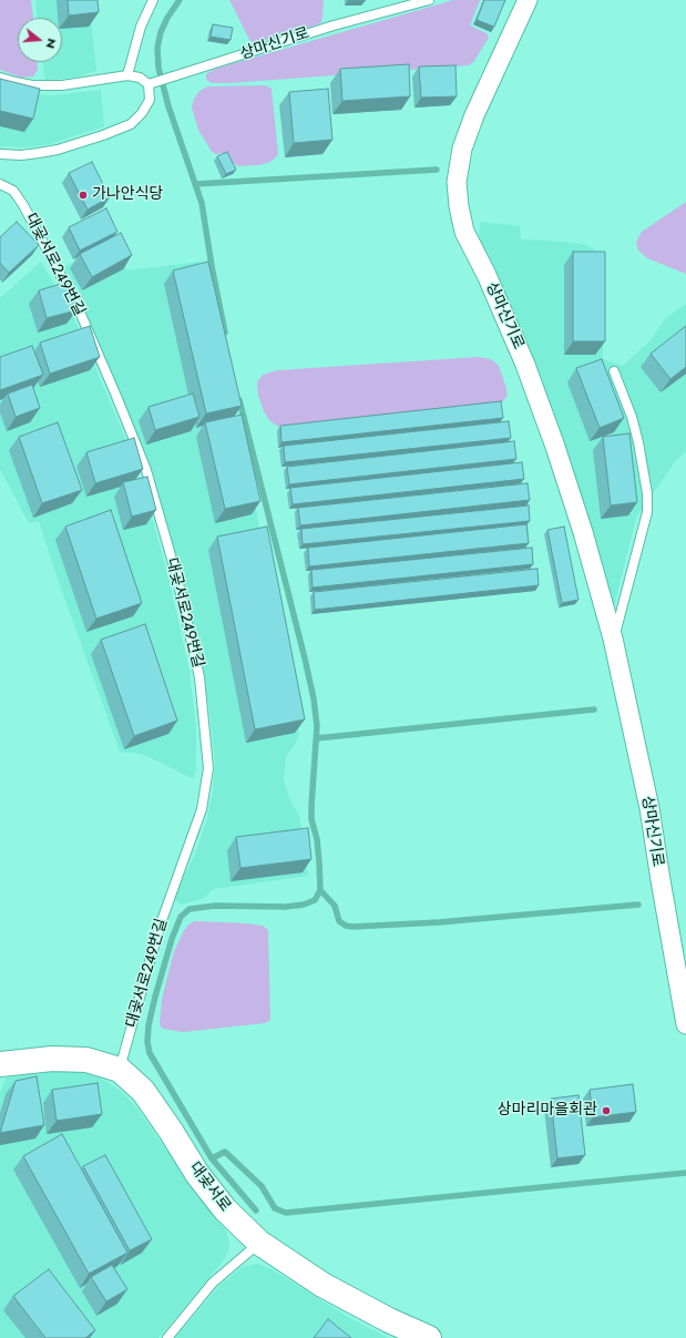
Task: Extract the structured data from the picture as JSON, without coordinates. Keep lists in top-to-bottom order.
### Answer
{
  "streets": {
    "street": ["상마신기로", "대곶서로"],
    "lane": ["대곶서로249번길"]
  },
  "crossings": [
    ["대곶서로249번길", "대곶서로"]
  ],
  "places": ["가나안식당", "상마리마을회관"],
  "north": "right"
}
